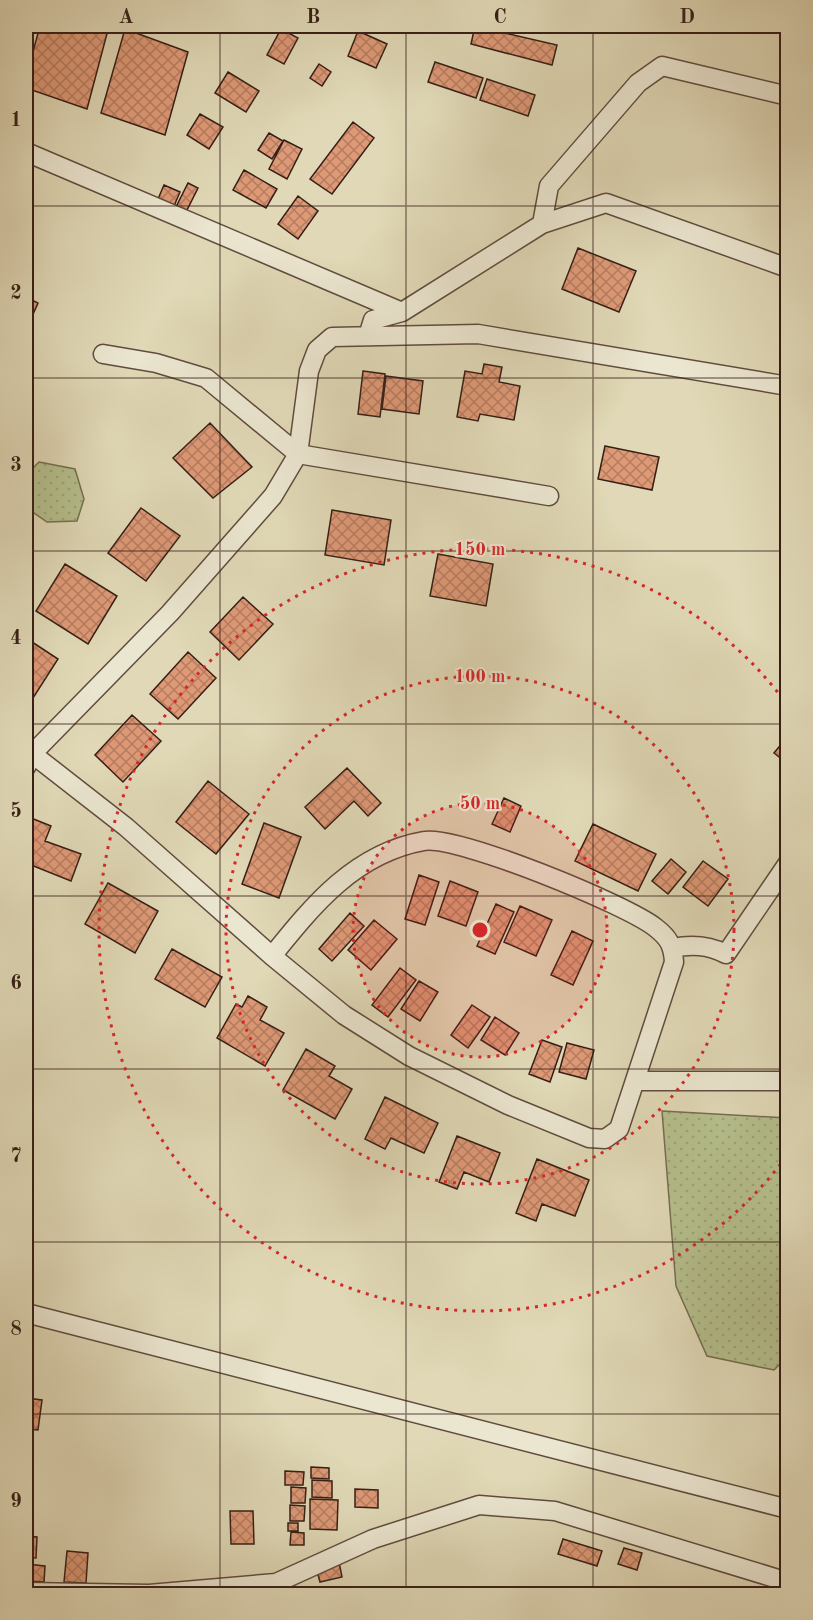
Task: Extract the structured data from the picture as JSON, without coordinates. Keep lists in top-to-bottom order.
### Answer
{
  "grid": {
    "columns": [
      "A",
      "B",
      "C",
      "D"
    ],
    "rows": [
      "1",
      "2",
      "3",
      "4",
      "5",
      "6",
      "7",
      "8",
      "9"
    ]
  },
  "rings": ["150 m", "100 m", "50 m"]
}
